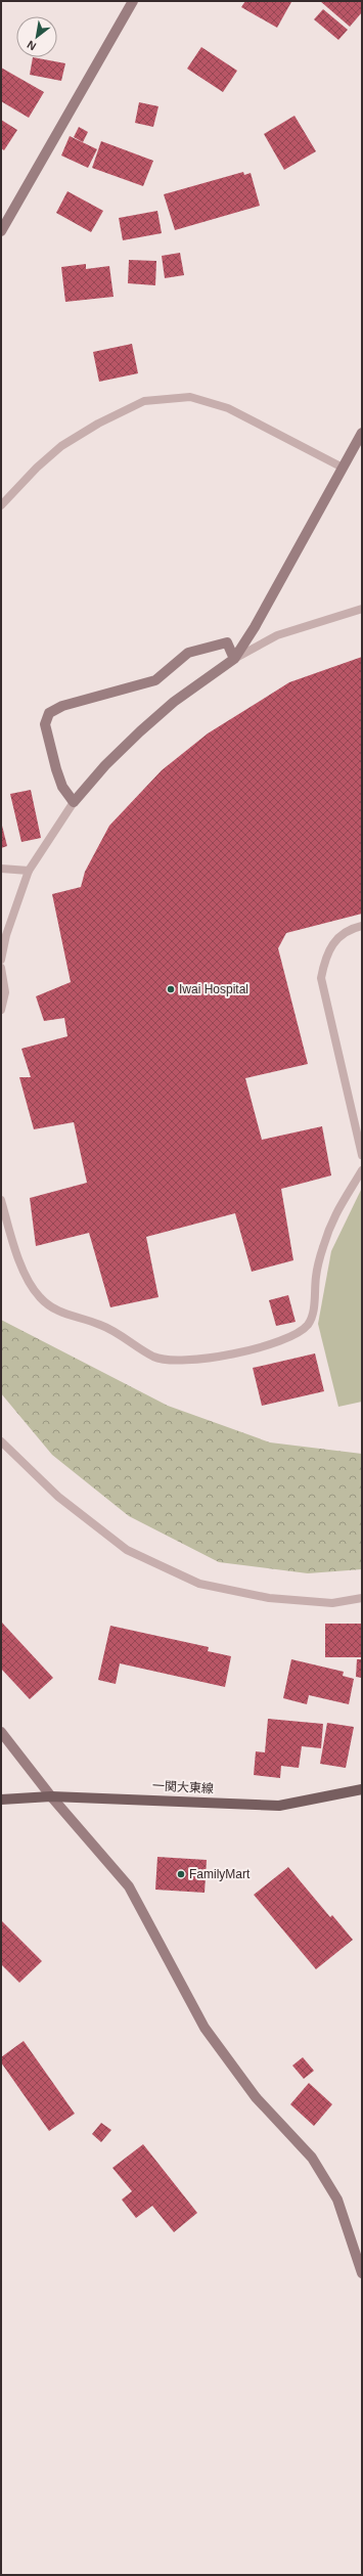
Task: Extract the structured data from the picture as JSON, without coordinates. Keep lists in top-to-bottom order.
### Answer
{
  "streets": {
    "main road": ["一関大東線"]
  },
  "places": ["Iwai Hospital", "FamilyMart"],
  "north": "bottom left"
}
